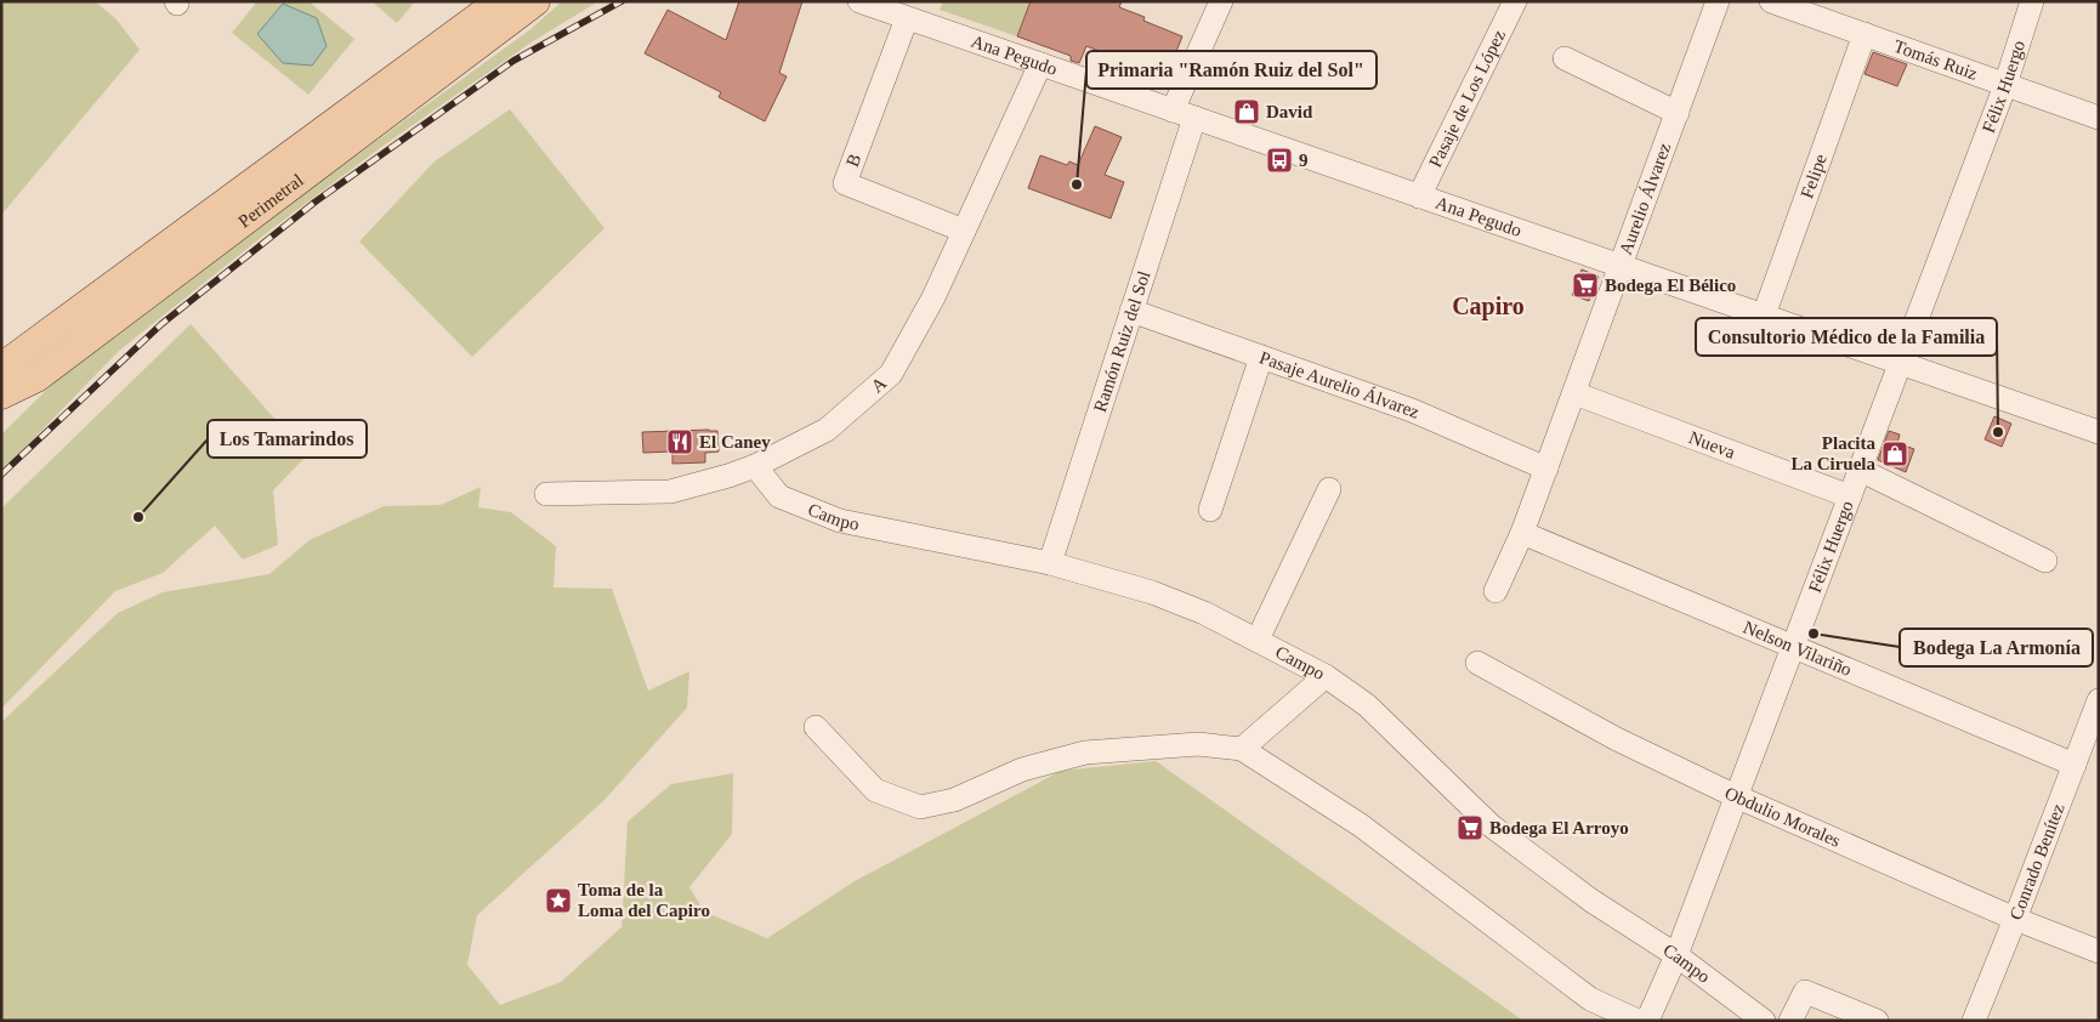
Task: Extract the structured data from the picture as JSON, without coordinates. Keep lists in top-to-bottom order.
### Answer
{
  "streets": {
    "main road": ["Perimetral"],
    "street": [
      "Ana Pegudo",
      "Tomás Ruiz",
      "Félix Huergo",
      "Pasaje de Los López",
      "B",
      "Felipe",
      "Aurelio Álvarez",
      "Ramón Ruiz del Sol",
      "A",
      "Pasaje Aurelio Álvarez",
      "Nueva",
      "Campo",
      "Nelson Vilariño",
      "Obdulio Morales",
      "Conrado Benítez"
    ]
  },
  "crossings": [
    ["Ana Pegudo", "Félix Huergo"],
    ["Ana Pegudo", "Pasaje de Los López"],
    ["Ana Pegudo", "B"],
    ["Ana Pegudo", "Felipe"],
    ["Ana Pegudo", "Aurelio Álvarez"],
    ["Ana Pegudo", "Ramón Ruiz del Sol"],
    ["Ana Pegudo", "A"],
    ["Tomás Ruiz", "Félix Huergo"],
    ["Tomás Ruiz", "Felipe"],
    ["Félix Huergo", "Nueva"],
    ["Félix Huergo", "Campo"],
    ["Félix Huergo", "Nelson Vilariño"],
    ["Félix Huergo", "Obdulio Morales"],
    ["B", "A"],
    ["Aurelio Álvarez", "Pasaje Aurelio Álvarez"],
    ["Aurelio Álvarez", "Nueva"],
    ["Aurelio Álvarez", "Nelson Vilariño"],
    ["Ramón Ruiz del Sol", "Pasaje Aurelio Álvarez"],
    ["Ramón Ruiz del Sol", "Campo"],
    ["A", "Campo"],
    ["Nelson Vilariño", "Conrado Benítez"],
    ["Obdulio Morales", "Conrado Benítez"]
  ],
  "districts": ["Capiro"],
  "places": {
    "shop": ["David", "Placita La Ciruela"],
    "bus stop": ["9"],
    "other": [
      "Primaria \"Ramón Ruiz del Sol\"",
      "Consultorio Médico de la Familia",
      "Los Tamarindos",
      "Bodega La Armonía"
    ],
    "supermarket": ["Bodega El Bélico", "Bodega El Arroyo"],
    "restaurant": ["El Caney"],
    "place": ["Toma de la Loma del Capiro"]
  }
}
